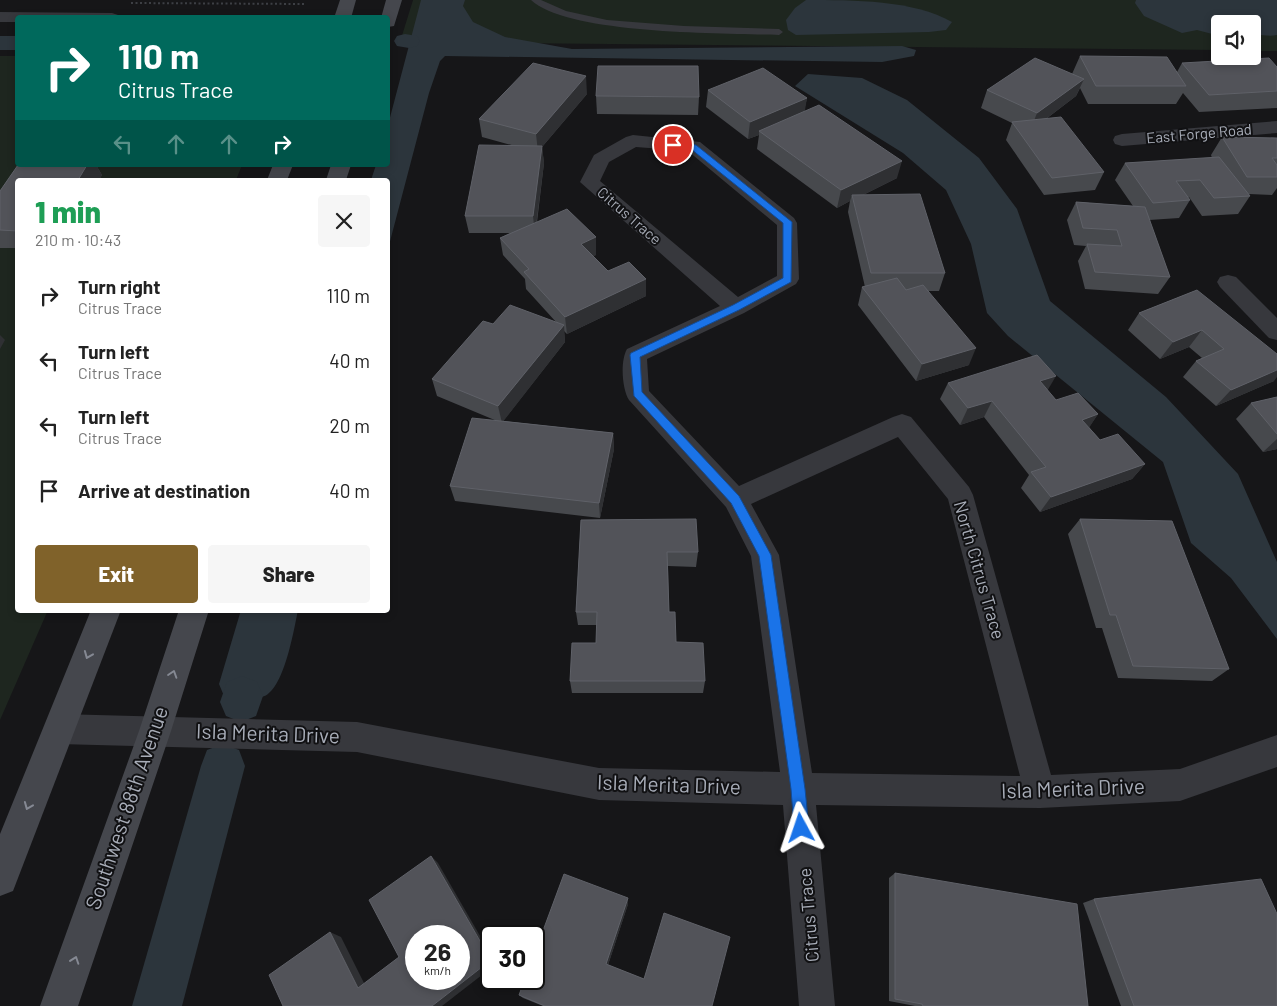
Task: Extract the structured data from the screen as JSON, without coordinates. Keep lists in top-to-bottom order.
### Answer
{
  "streets": {
    "main road": ["Southwest 88th Avenue"],
    "street": [
      "East Forge Road",
      "Citrus Trace",
      "North Citrus Trace",
      "Isla Merita Drive"
    ]
  },
  "crossings": [
    ["Citrus Trace", "North Citrus Trace"],
    ["Citrus Trace", "Isla Merita Drive"],
    ["North Citrus Trace", "Isla Merita Drive"],
    ["Isla Merita Drive", "Southwest 88th Avenue"]
  ],
  "page": {
    "turn": ["110 m", "Citrus Trace"],
    "heading": ["1 min", "210 m · 10:43"],
    "list": [
      {
        "name": "Turn right",
        "note": "Citrus Trace",
        "value": "110 m"
      },
      {
        "name": "Turn left",
        "note": "Citrus Trace",
        "value": "40 m"
      },
      {
        "name": "Turn left",
        "note": "Citrus Trace",
        "value": "20 m"
      },
      {
        "name": "Arrive at destination",
        "value": "40 m"
      }
    ],
    "buttons": ["Exit", "Share"],
    "speed": "26 km/h",
    "limit": "30"
  }
}
